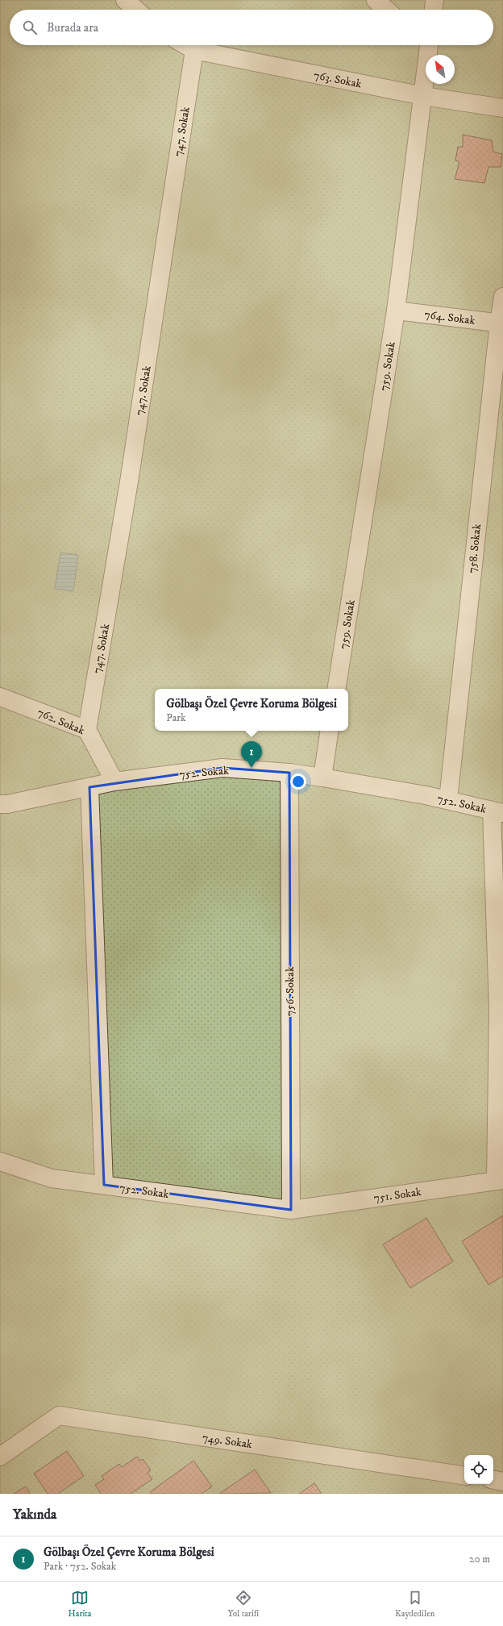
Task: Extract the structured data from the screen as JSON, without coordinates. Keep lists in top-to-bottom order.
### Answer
{
  "streets": {
    "street": [
      "763. Sokak",
      "747. Sokak",
      "764. Sokak",
      "759. Sokak",
      "758. Sokak",
      "762. Sokak",
      "752. Sokak",
      "756. Sokak",
      "751. Sokak",
      "749. Sokak"
    ]
  },
  "crossings": [
    ["763. Sokak", "747. Sokak"],
    ["763. Sokak", "759. Sokak"],
    ["747. Sokak", "762. Sokak"],
    ["764. Sokak", "759. Sokak"],
    ["764. Sokak", "758. Sokak"],
    ["758. Sokak", "752. Sokak"],
    ["762. Sokak", "752. Sokak"],
    ["752. Sokak", "756. Sokak"],
    ["752. Sokak", "751. Sokak"],
    ["756. Sokak", "751. Sokak"]
  ],
  "north": "top left",
  "page": {
    "search": "Burada ara",
    "popup": ["Gölbaşı Özel Çevre Koruma Bölgesi", "Park"],
    "pins": "1",
    "heading": "Yakında",
    "list": [
      {
        "mark": "1",
        "name": "Gölbaşı Özel Çevre Koruma Bölgesi",
        "note": "Park · 752. Sokak",
        "value": "20 m"
      }
    ],
    "nav": ["Harita", "Yol tarifi", "Kaydedilen"]
  }
}
